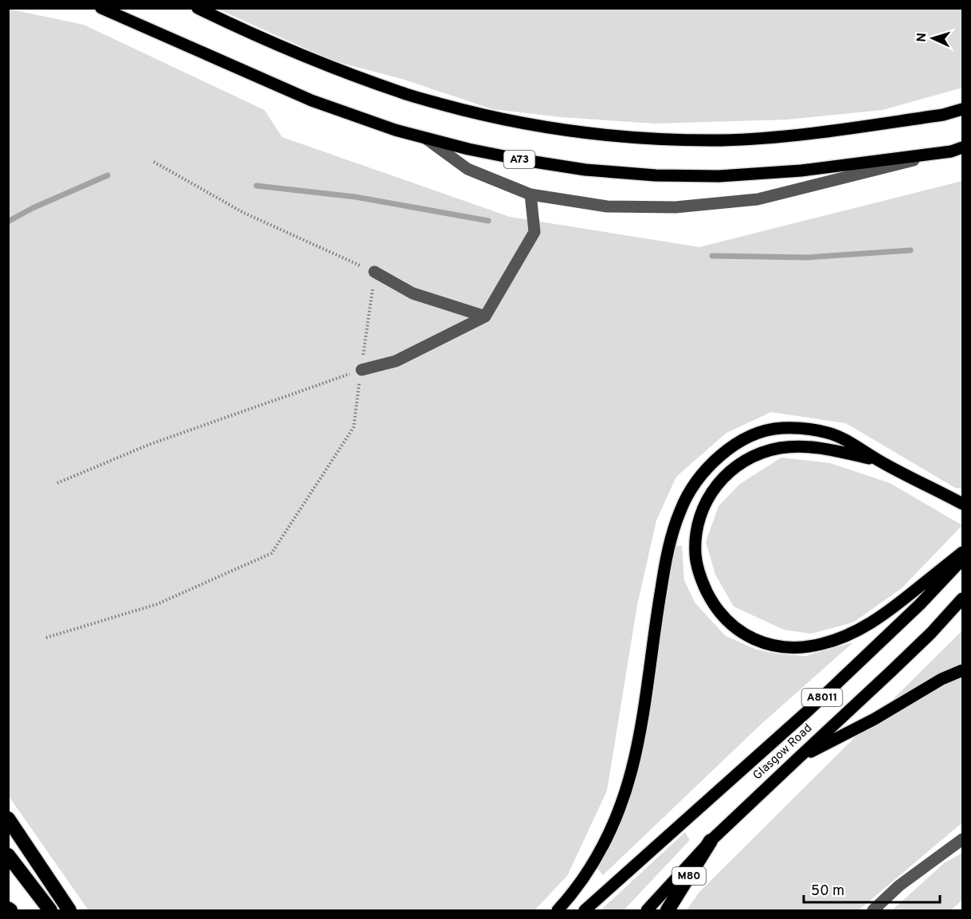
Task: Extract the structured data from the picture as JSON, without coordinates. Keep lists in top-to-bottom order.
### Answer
{
  "streets": {
    "highway": ["M80"],
    "main road": ["A73", "A8011", "Glasgow Road"]
  },
  "crossings": [
    ["Glasgow Road", "M80"]
  ],
  "scale_bar": "50 m",
  "north": "left"
}
